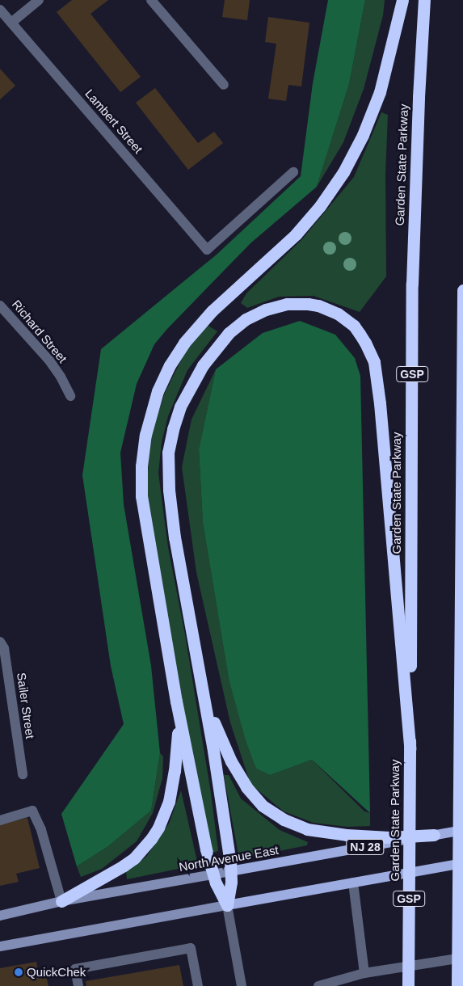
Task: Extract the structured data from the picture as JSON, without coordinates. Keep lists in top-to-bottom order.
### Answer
{
  "streets": {
    "highway": ["Garden State Parkway", "GSP"],
    "main road": ["NJ 28", "North Avenue East"],
    "street": ["Lambert Street", "Richard Street", "Sailer Street"]
  },
  "places": ["QuickChek"]
}
